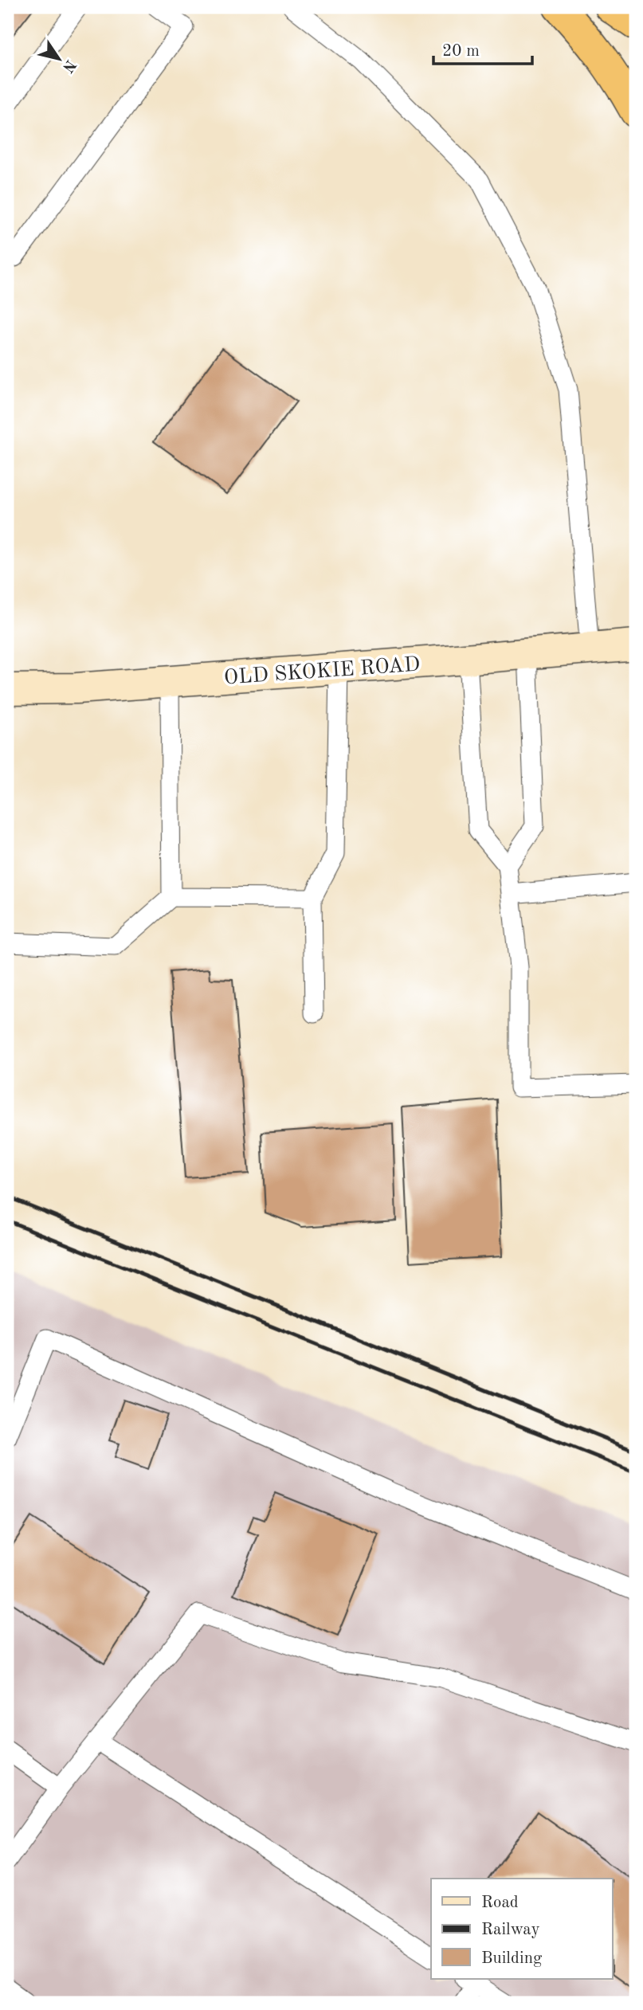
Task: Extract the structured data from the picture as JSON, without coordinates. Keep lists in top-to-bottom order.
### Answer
{
  "streets": {
    "street": ["OLD SKOKIE ROAD"]
  },
  "legend": ["Road", "Railway", "Building"],
  "scale_bar": "20 m",
  "north": "bottom right"
}
